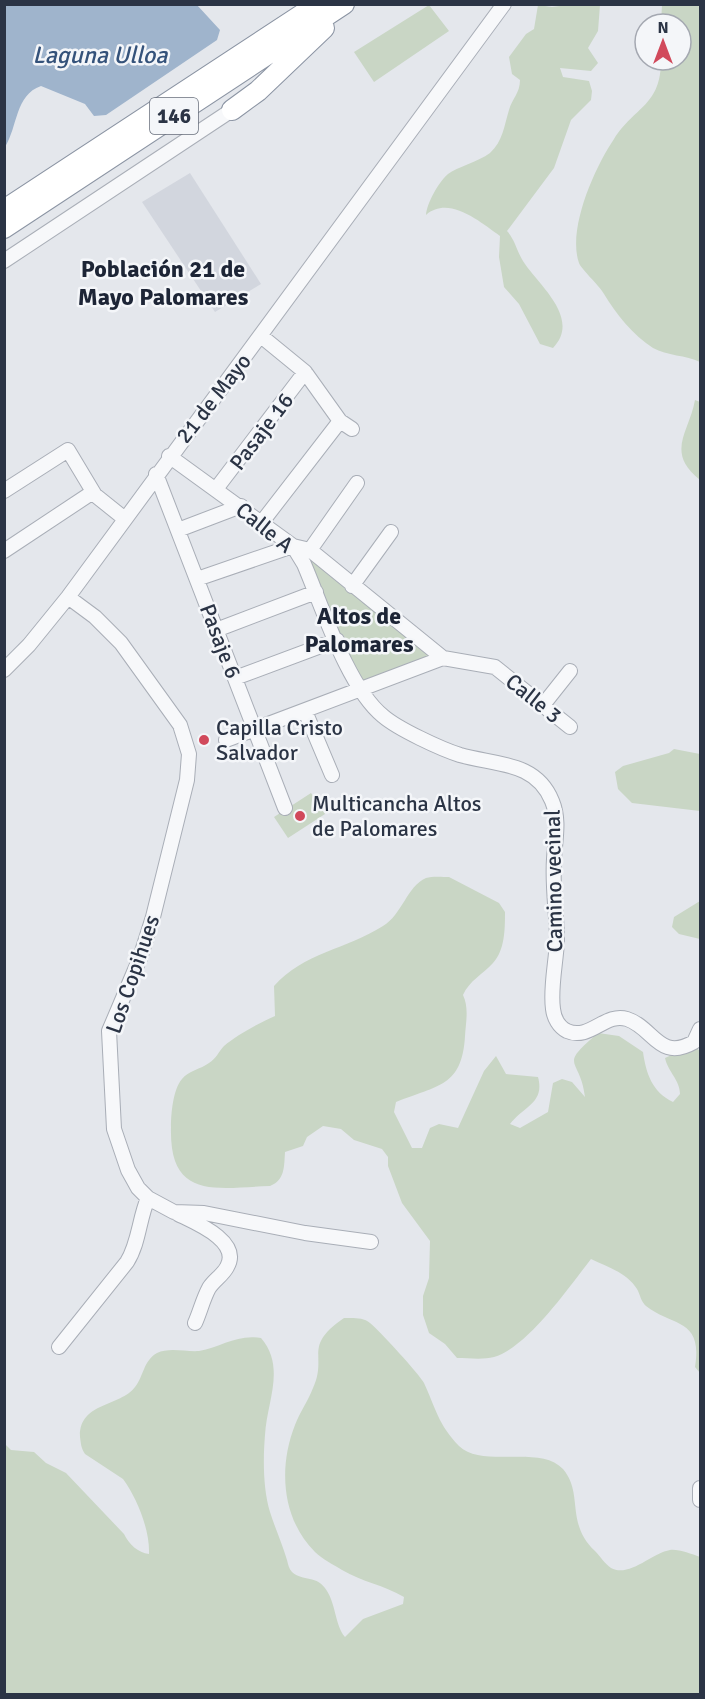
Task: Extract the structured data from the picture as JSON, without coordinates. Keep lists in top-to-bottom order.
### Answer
{
  "streets": {
    "highway": ["146"],
    "street": [
      "21 de Mayo",
      "Pasaje 16",
      "Calle A",
      "Pasaje 6",
      "Calle 3",
      "Camino vecinal",
      "Los Copihues"
    ]
  },
  "crossings": [
    ["21 de Mayo", "Calle A"],
    ["21 de Mayo", "Pasaje 6"],
    ["21 de Mayo", "Los Copihues"],
    ["Pasaje 16", "Calle A"],
    ["Calle A", "Camino vecinal"]
  ],
  "districts": ["Población 21 de Mayo Palomares", "Altos de Palomares"],
  "water": ["Laguna Ulloa"],
  "places": ["Capilla Cristo Salvador", "Multicancha Altos de Palomares"],
  "north": "top"
}
